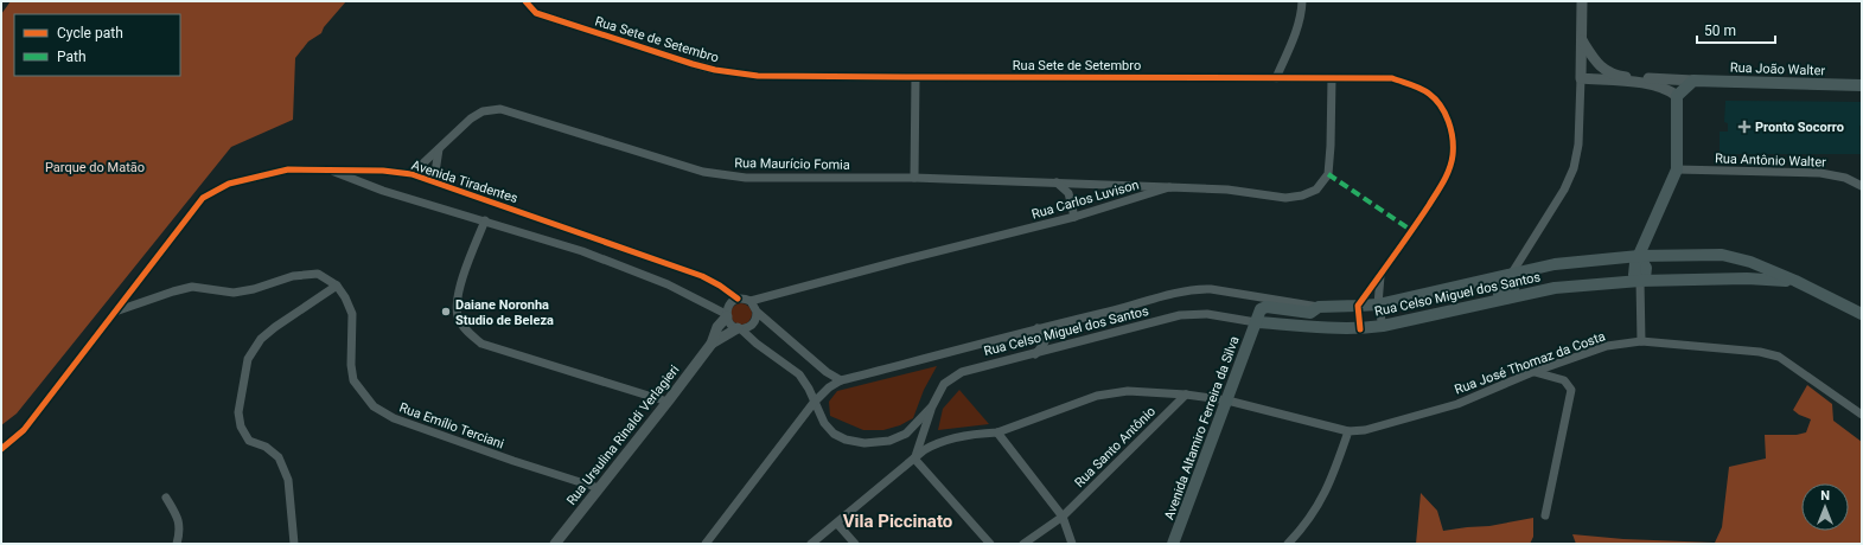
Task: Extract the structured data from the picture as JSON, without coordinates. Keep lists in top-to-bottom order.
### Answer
{
  "streets": {
    "main road": ["Rua João Walter", "Rua Celso Miguel dos Santos", "Avenida Altamiro Ferreira da Silva"],
    "street": [
      "Rua Sete de Setembro",
      "Rua Antônio Walter",
      "Rua Maurício Fomia",
      "Avenida Tiradentes",
      "Rua Carlos Luvison",
      "Rua José Thomaz da Costa",
      "Rua Emílio Terciani",
      "Rua Ursulina Rinaldi Verlagieri",
      "Rua Santo Antônio"
    ]
  },
  "crossings": [
    ["Rua Sete de Setembro", "Rua Carlos Luvison"],
    ["Rua Sete de Setembro", "Rua Celso Miguel dos Santos"],
    ["Rua Maurício Fomia", "Avenida Tiradentes"],
    ["Rua Maurício Fomia", "Rua Carlos Luvison"],
    ["Avenida Tiradentes", "Rua Carlos Luvison"],
    ["Avenida Tiradentes", "Rua Emílio Terciani"],
    ["Avenida Tiradentes", "Rua Ursulina Rinaldi Verlagieri"],
    ["Rua Carlos Luvison", "Rua Ursulina Rinaldi Verlagieri"],
    ["Rua Celso Miguel dos Santos", "Avenida Altamiro Ferreira da Silva"],
    ["Rua Emílio Terciani", "Rua Ursulina Rinaldi Verlagieri"]
  ],
  "districts": ["Vila Piccinato"],
  "parks": ["Parque do Matão"],
  "places": {
    "health": ["Pronto Socorro"],
    "other": ["Daiane Noronha Studio de Beleza"]
  },
  "legend": ["Cycle path", "Path"],
  "scale_bar": "50 m",
  "north": "top"
}
